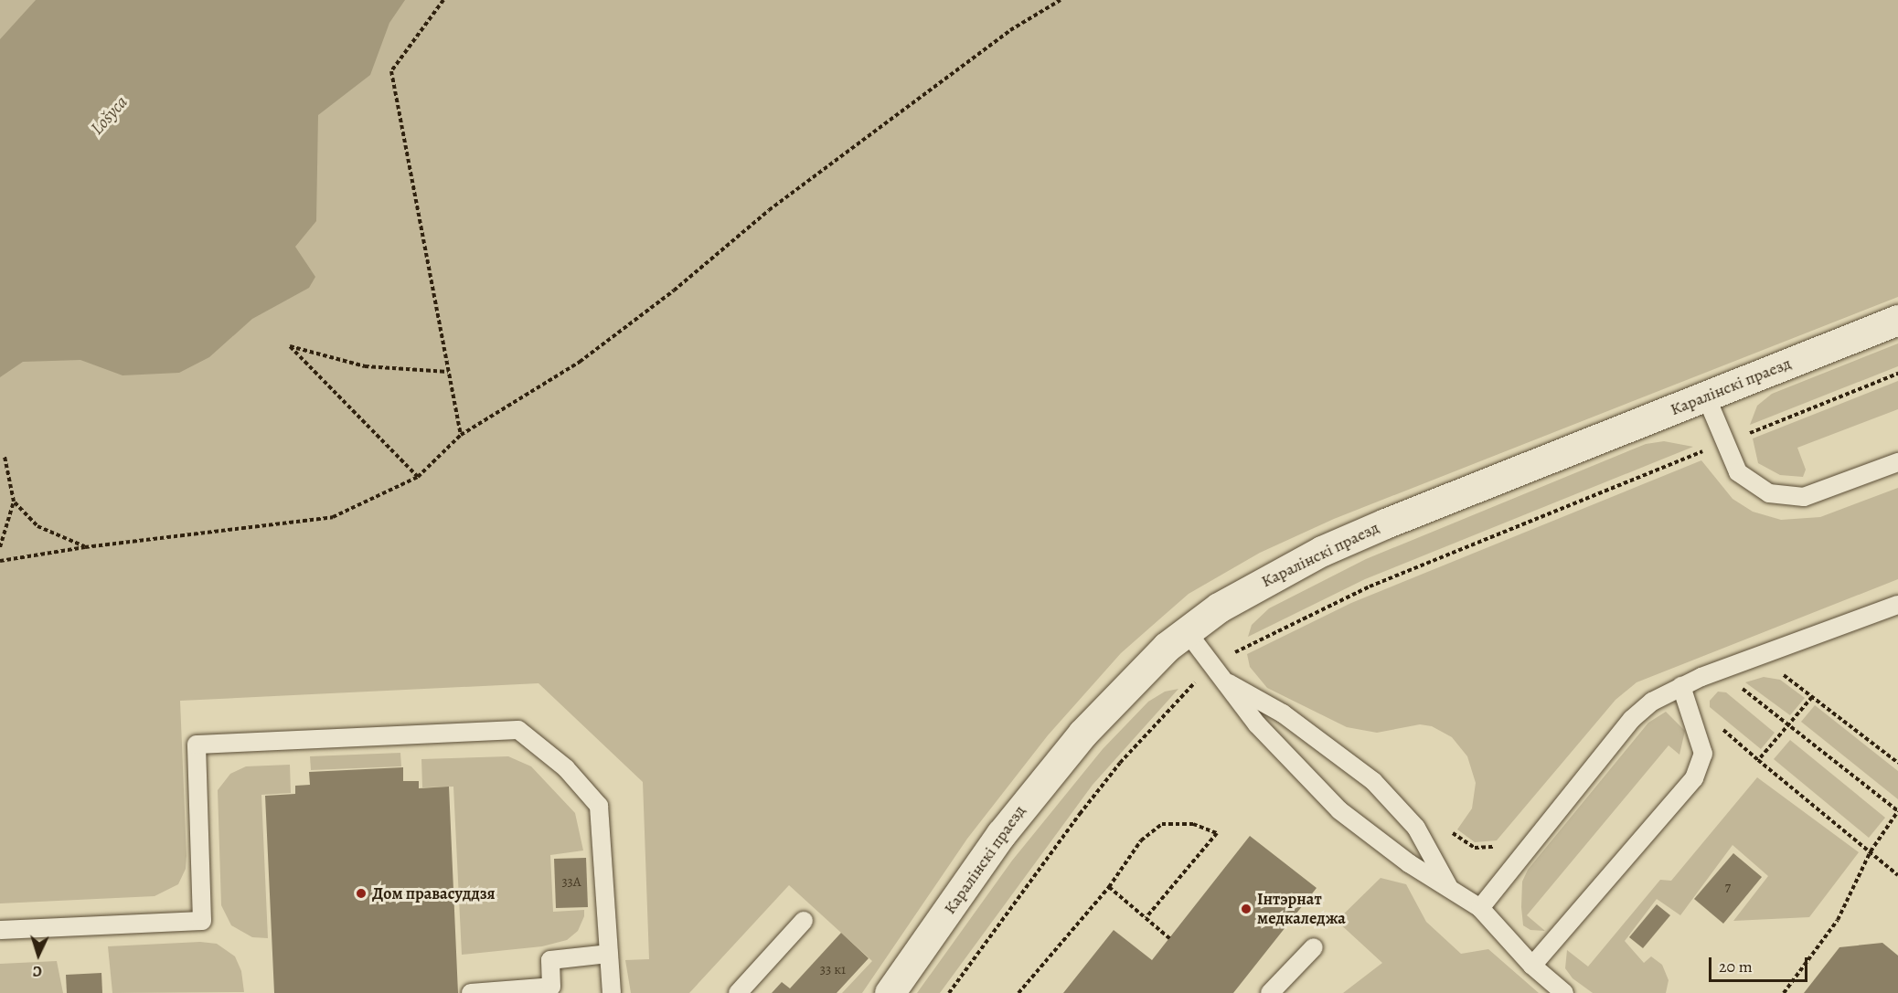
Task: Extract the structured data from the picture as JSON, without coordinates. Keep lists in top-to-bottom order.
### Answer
{
  "streets": {
    "street": ["Каралінскі праезд"]
  },
  "water": ["Lošyca"],
  "places": ["Дом правасуддзя", "Інтэрнат медкаледжа"],
  "house_numbers": ["33А", "7", "33 к1"],
  "scale_bar": "20 m",
  "north": "bottom"
}
